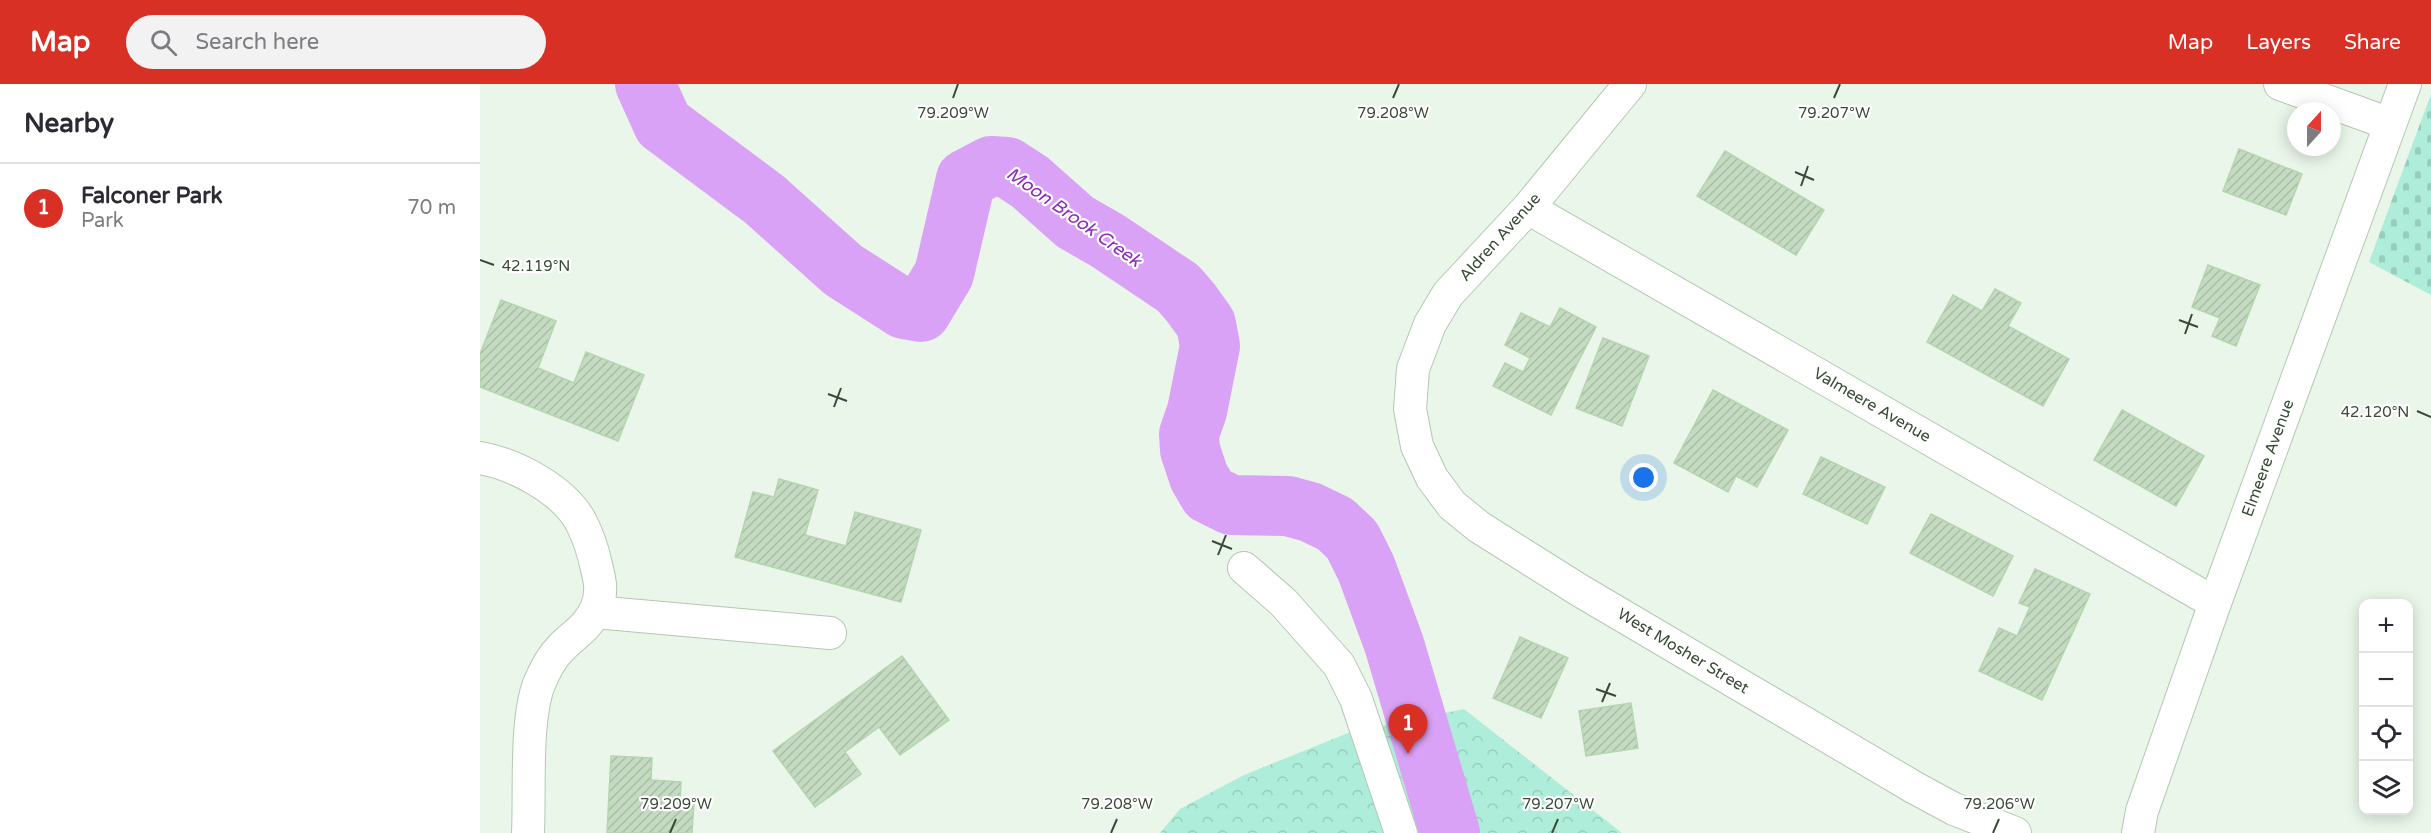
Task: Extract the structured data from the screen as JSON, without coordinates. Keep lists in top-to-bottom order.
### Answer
{
  "streets": {
    "street": [
      "Aldren Avenue",
      "Valmeere Avenue",
      "Elmeere Avenue",
      "West Mosher Street"
    ]
  },
  "crossings": [
    ["Aldren Avenue", "Valmeere Avenue"],
    ["Aldren Avenue", "West Mosher Street"],
    ["Valmeere Avenue", "Elmeere Avenue"]
  ],
  "water": ["Moon Brook Creek"],
  "north": "top",
  "page": {
    "header": "Map",
    "search": "Search here",
    "nav": ["Map", "Layers", "Share"],
    "heading": "Nearby",
    "list": [
      {
        "mark": "1",
        "name": "Falconer Park",
        "note": "Park",
        "value": "70 m"
      }
    ],
    "map_buttons": ["+", "−"],
    "pins": "1"
  },
  "coordinates": [
    "79.209°W",
    "79.208°W",
    "79.207°W",
    "42.119°N",
    "42.120°N",
    "79.206°W"
  ]
}
